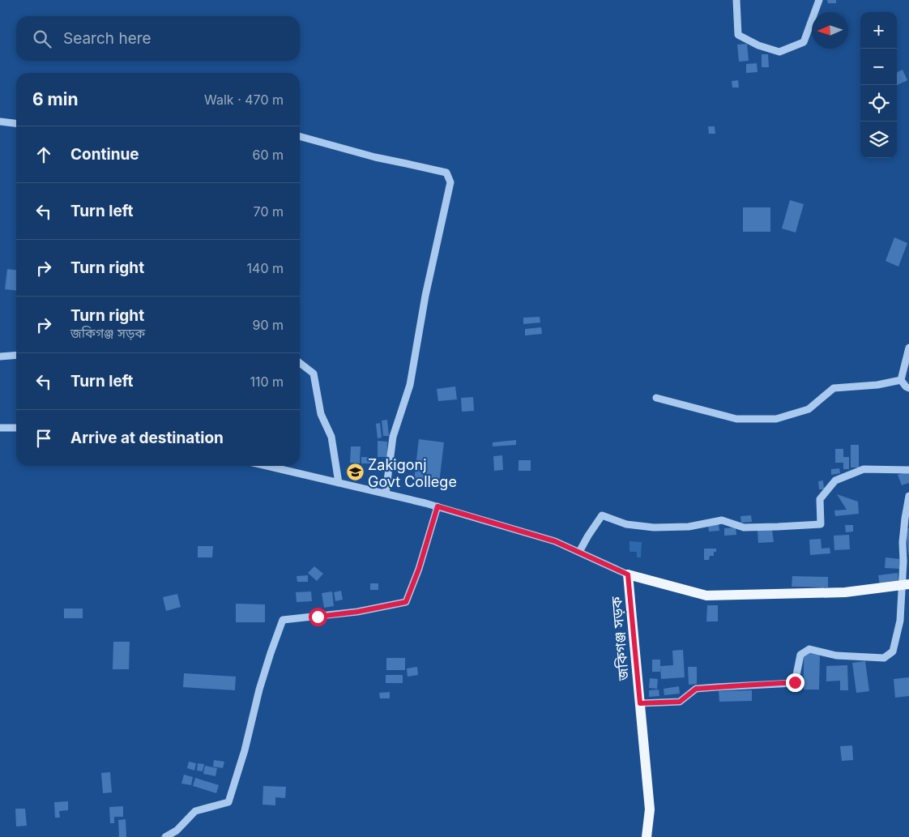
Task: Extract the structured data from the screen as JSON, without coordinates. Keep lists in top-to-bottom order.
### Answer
{
  "streets": {
    "main road": ["জকিগঞ্জ সড়ক"]
  },
  "places": {
    "school or university": ["Zakigonj Govt College"]
  },
  "north": "left",
  "page": {
    "map_buttons": ["+", "−"],
    "search": "Search here",
    "heading": ["6 min", "Walk · 470 m"],
    "list": [
      ["Continue", "60 m"],
      ["Turn left", "70 m"],
      ["Turn right", "140 m"],
      ["Turn right", "জকিগঞ্জ সড়ক", "90 m"],
      ["Turn left", "110 m"],
      "Arrive at destination"
    ]
  }
}
